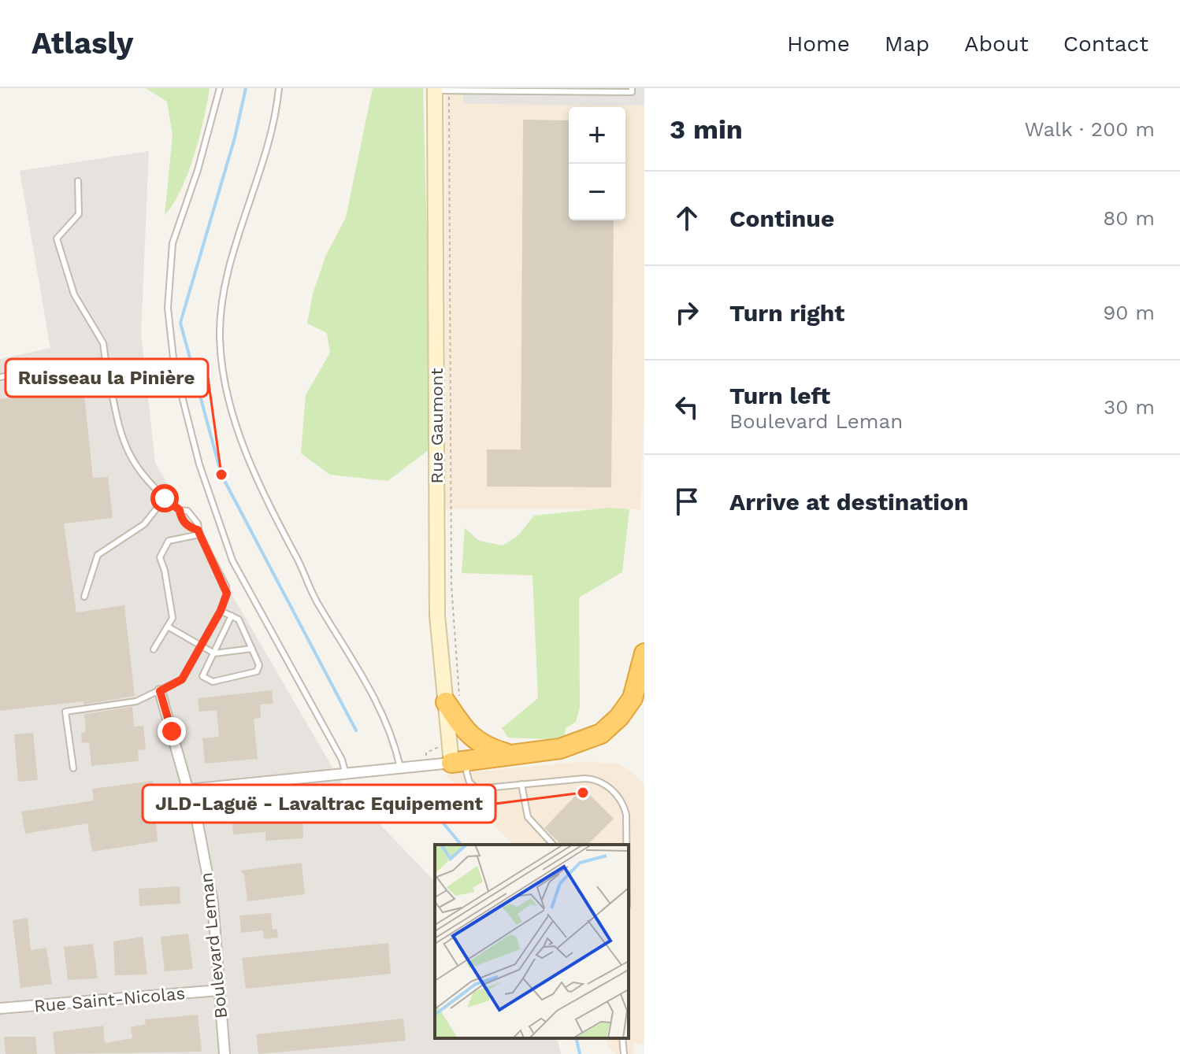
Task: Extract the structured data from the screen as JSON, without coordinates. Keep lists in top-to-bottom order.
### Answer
{
  "streets": {
    "street": ["Rue Gaumont", "Boulevard Leman", "Rue Saint-Nicolas"]
  },
  "crossings": [
    ["Boulevard Leman", "Rue Saint-Nicolas"]
  ],
  "places": ["Ruisseau la Pinière", "JLD-Laguë - Lavaltrac Equipement"],
  "page": {
    "header": "Atlasly",
    "nav": [
      "Home",
      "Map",
      "About",
      "Contact"
    ],
    "heading": ["3 min", "Walk · 200 m"],
    "map_buttons": ["+", "−"],
    "list": [
      ["Continue", "80 m"],
      ["Turn right", "90 m"],
      ["Turn left", "Boulevard Leman", "30 m"],
      "Arrive at destination"
    ]
  }
}
